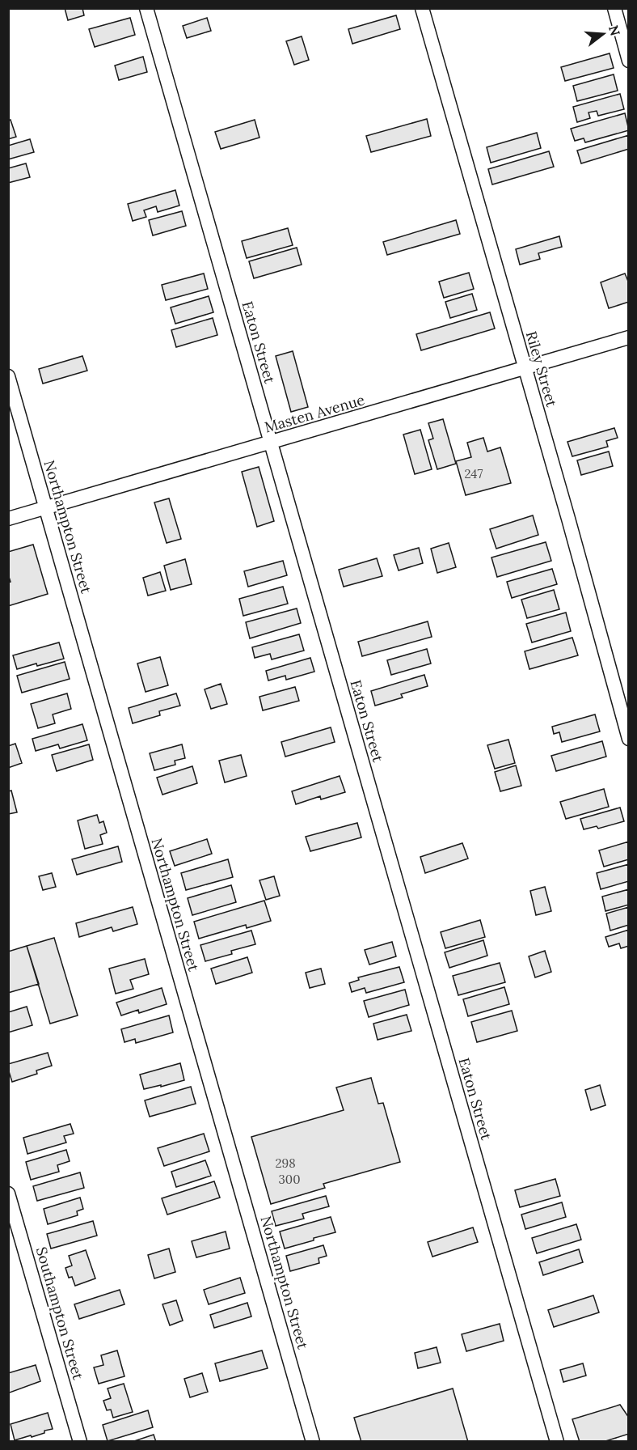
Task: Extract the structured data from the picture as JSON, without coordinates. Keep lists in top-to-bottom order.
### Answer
{
  "streets": {
    "street": [
      "Eaton Street",
      "Riley Street",
      "Masten Avenue",
      "Northampton Street",
      "Southampton Street"
    ]
  },
  "crossings": [
    ["Eaton Street", "Masten Avenue"],
    ["Riley Street", "Masten Avenue"],
    ["Masten Avenue", "Northampton Street"]
  ],
  "house_numbers": ["247", "298", "300"],
  "north": "right"
}
